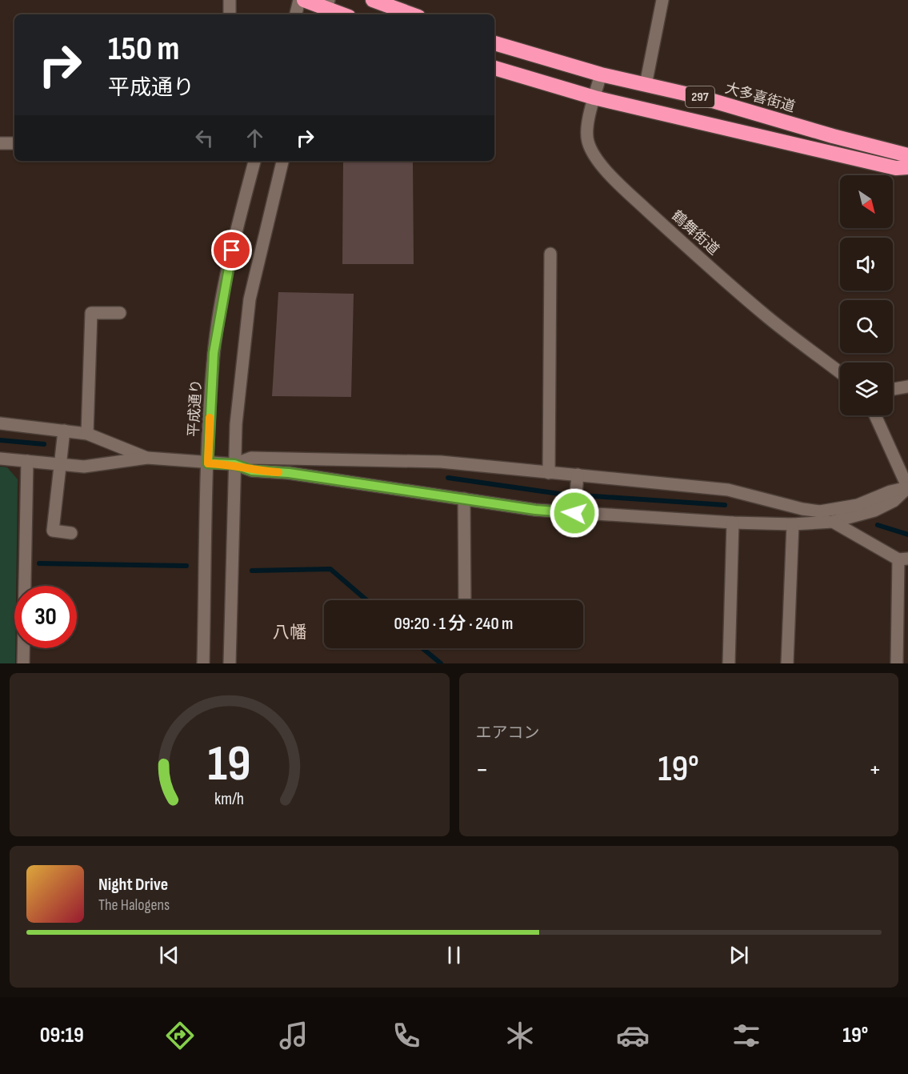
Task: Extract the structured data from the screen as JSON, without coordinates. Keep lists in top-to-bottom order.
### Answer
{
  "streets": {
    "highway": ["297", "大多喜街道"],
    "street": ["鶴舞街道", "平成通り"]
  },
  "crossings": [
    ["297", "鶴舞街道"],
    ["大多喜街道", "鶴舞街道"]
  ],
  "districts": ["八幡"],
  "north": "bottom right",
  "page": {
    "turn": ["150 m", "平成通り"],
    "limit": "30",
    "trip": "09:20 · 1 分 · 240 m",
    "tile": "エアコン",
    "heat": ["−", "19°", "+"],
    "song": ["Night Drive", "The Halogens"],
    "tabs": ["09:19", "19°"],
    "gauge": ["19", "km/h"]
  }
}
